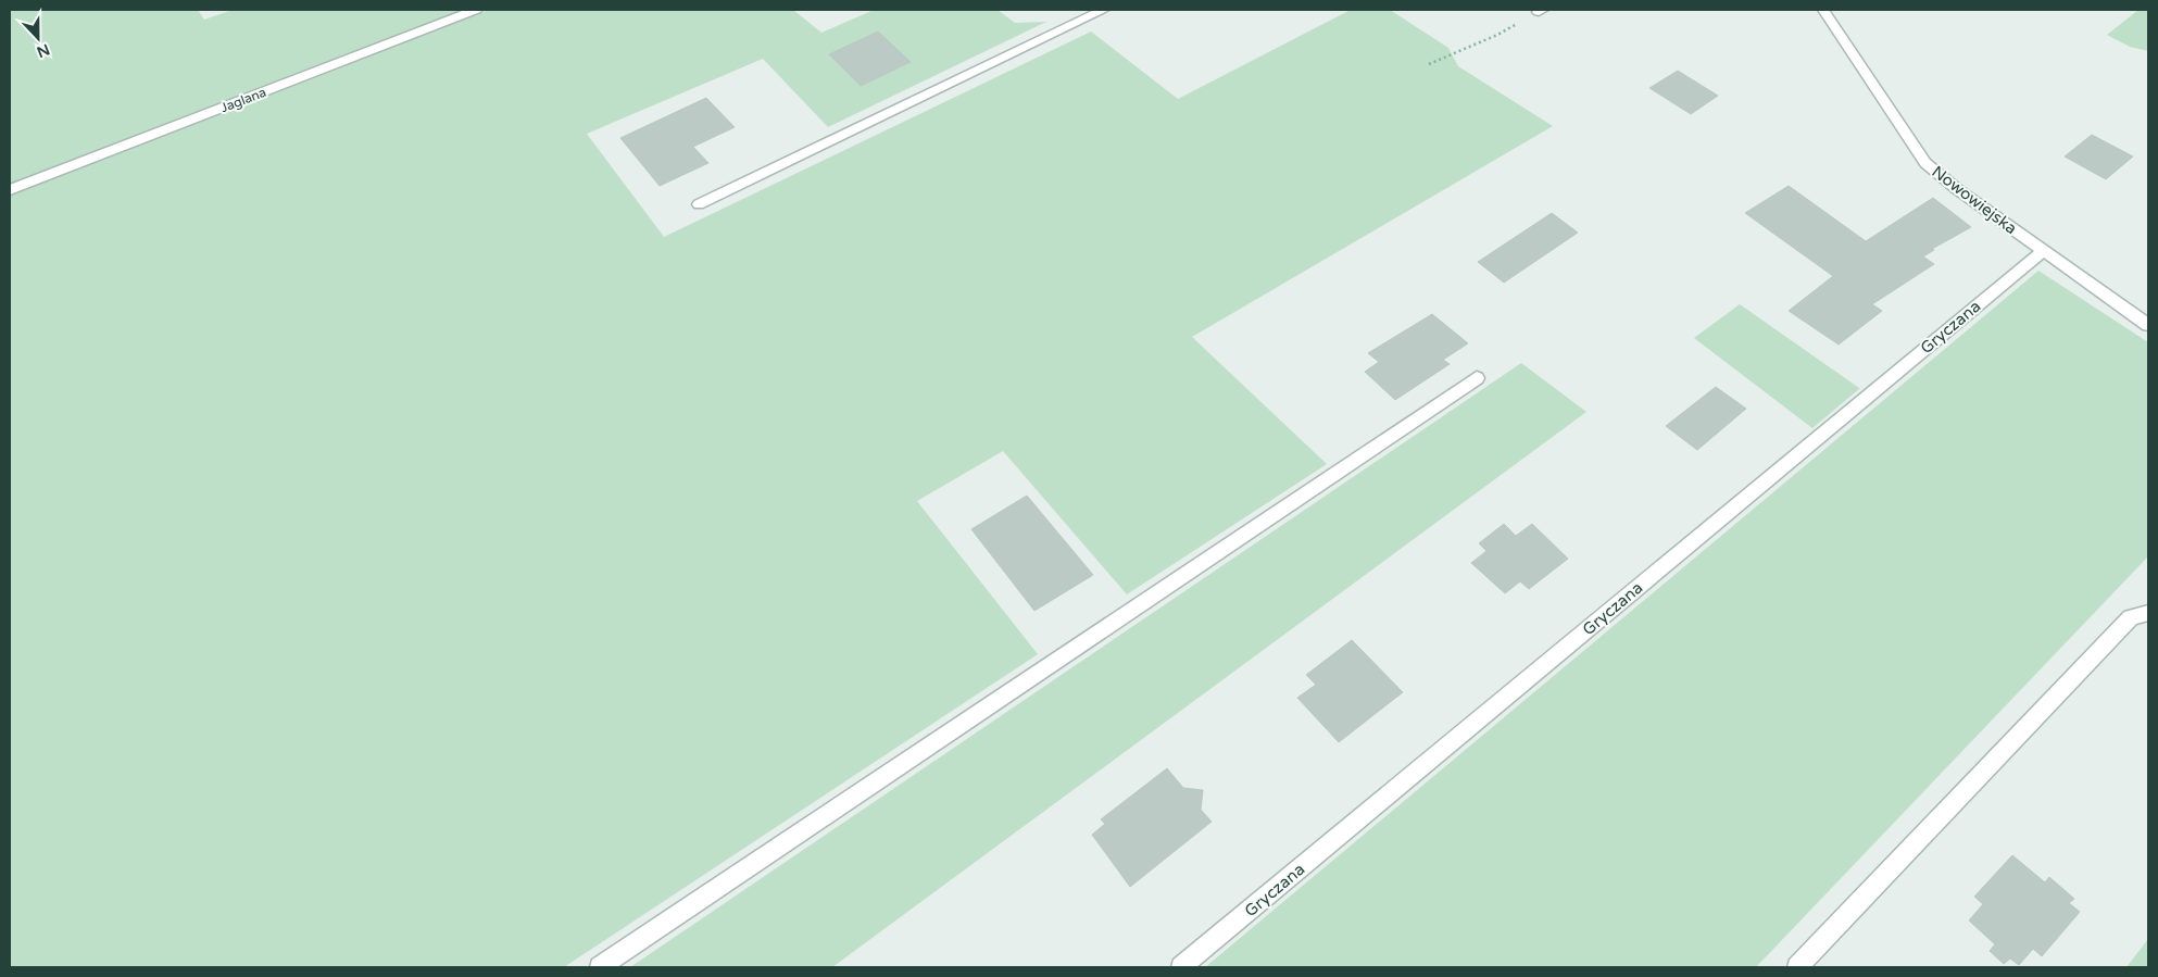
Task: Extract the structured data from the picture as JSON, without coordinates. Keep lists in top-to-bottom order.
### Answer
{
  "streets": {
    "street": ["Jaglana", "Nowowiejska", "Gryczana"]
  },
  "crossings": [
    ["Nowowiejska", "Gryczana"]
  ],
  "north": "bottom"
}
